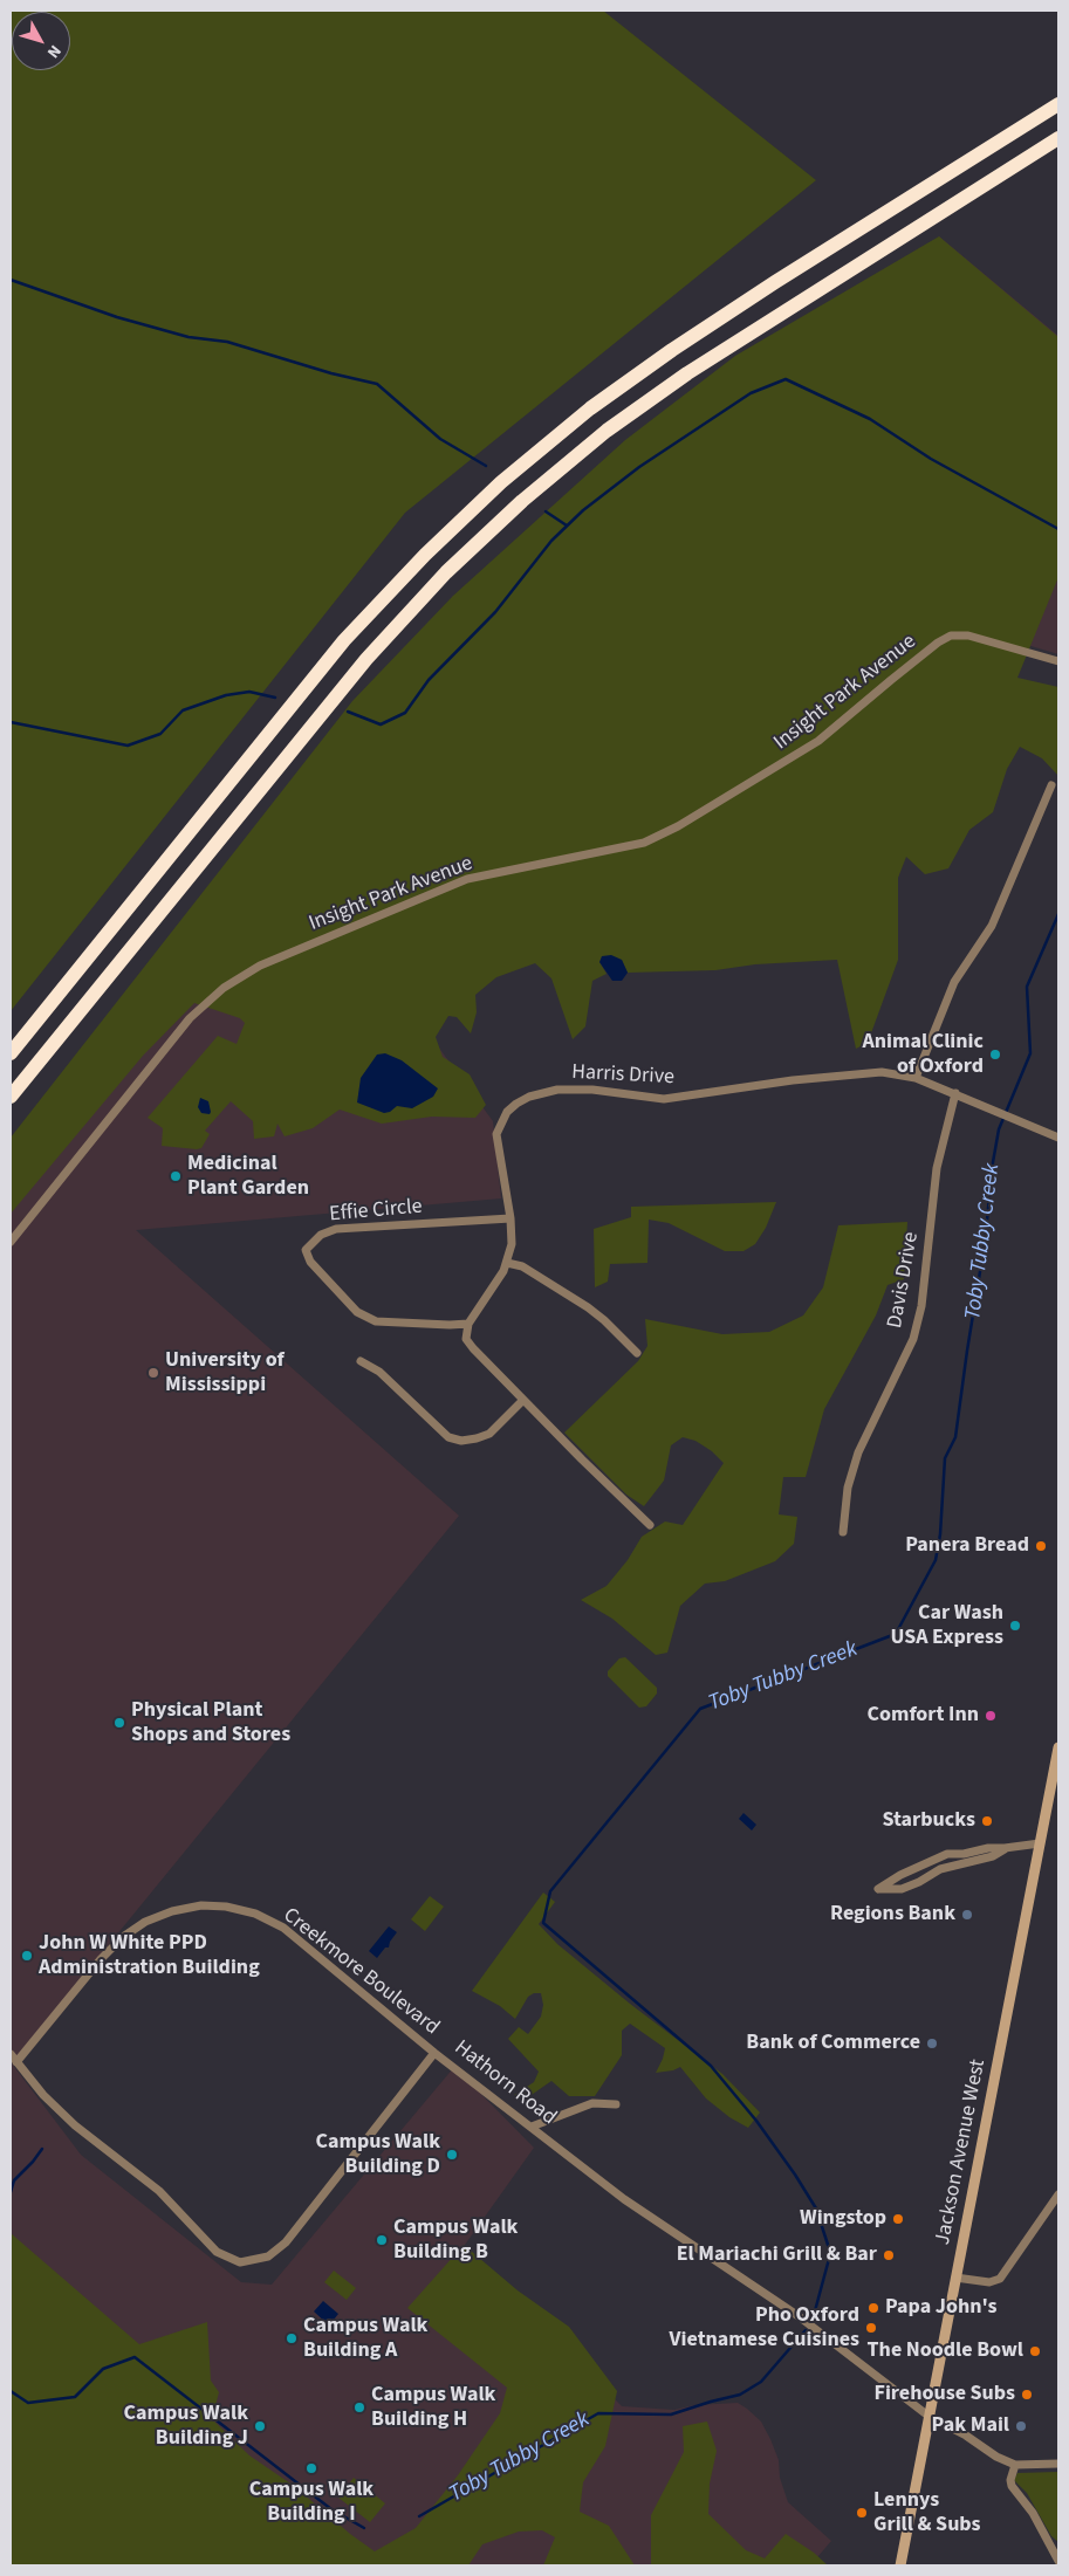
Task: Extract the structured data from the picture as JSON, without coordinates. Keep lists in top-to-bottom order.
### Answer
{
  "streets": {
    "main road": ["Jackson Avenue West"],
    "street": [
      "Insight Park Avenue",
      "Harris Drive",
      "Effie Circle",
      "Davis Drive",
      "Creekmore Boulevard",
      "Hathorn Road"
    ]
  },
  "crossings": [
    ["Harris Drive", "Effie Circle"],
    ["Harris Drive", "Davis Drive"],
    ["Creekmore Boulevard", "Hathorn Road"],
    ["Hathorn Road", "Jackson Avenue West"]
  ],
  "water": ["Toby Tubby Creek"],
  "places": [
    "Animal Clinic of Oxford",
    "Medicinal Plant Garden",
    "University of Mississippi",
    "Panera Bread",
    "Car Wash USA Express",
    "Comfort Inn",
    "Physical Plant Shops and Stores",
    "Starbucks",
    "Regions Bank",
    "John W White PPD Administration Building",
    "Bank of Commerce",
    "Campus Walk Building D",
    "Wingstop",
    "Campus Walk Building B",
    "El Mariachi Grill & Bar",
    "Papa John's",
    "Pho Oxford Vietnamese Cuisines",
    "Campus Walk Building A",
    "The Noodle Bowl",
    "Firehouse Subs",
    "Campus Walk Building H",
    "Campus Walk Building J",
    "Pak Mail",
    "Campus Walk Building I",
    "Lennys Grill & Subs"
  ],
  "north": "bottom right"
}
